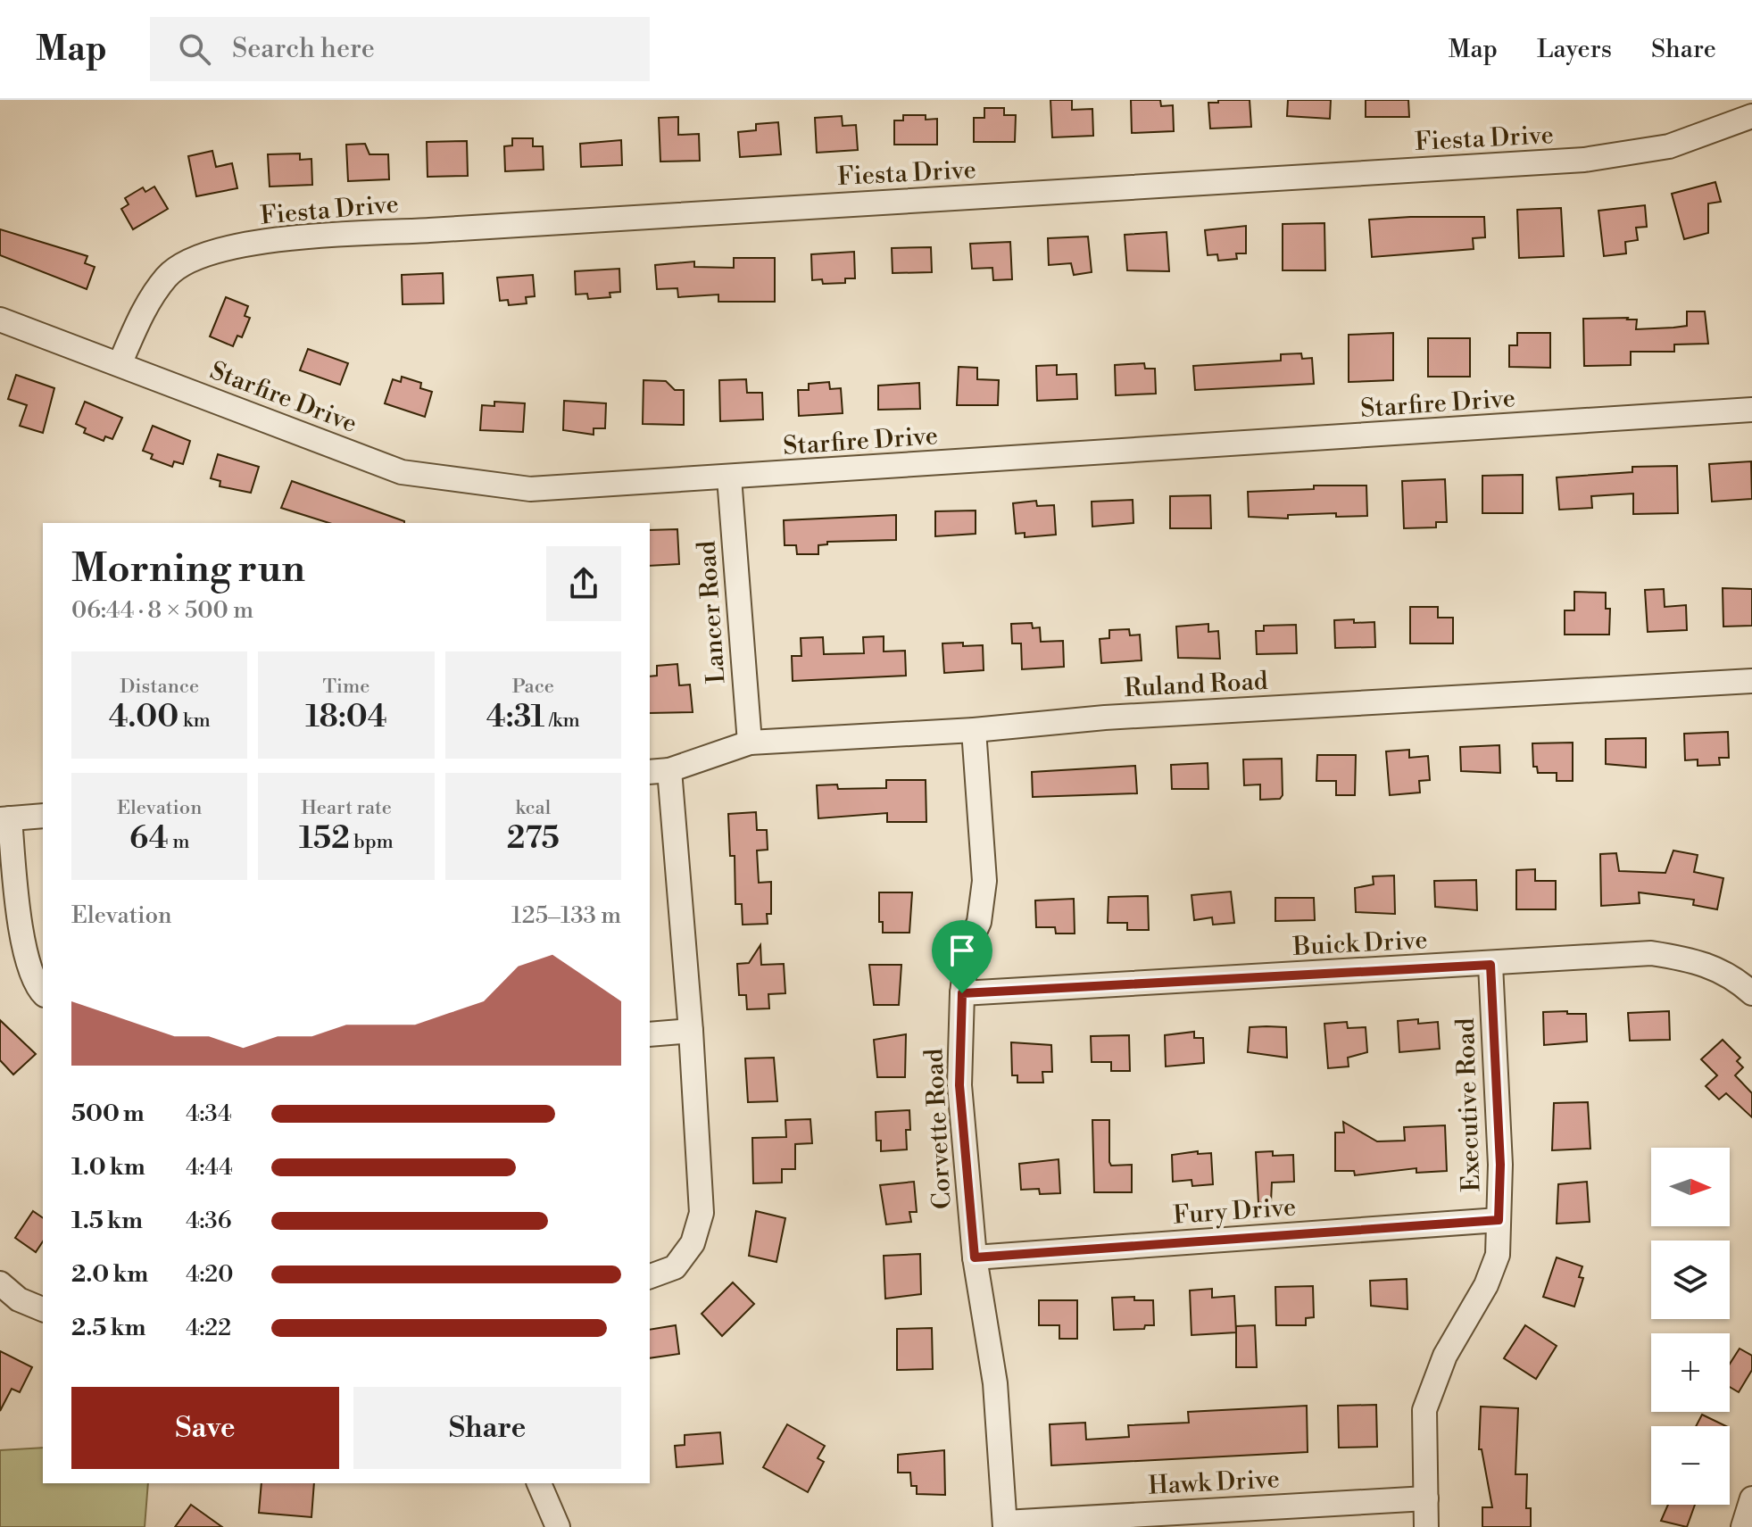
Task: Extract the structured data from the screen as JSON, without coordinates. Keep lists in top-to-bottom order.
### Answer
{
  "streets": {
    "street": [
      "Fiesta Drive",
      "Starfire Drive",
      "Lancer Road",
      "Ruland Road",
      "Buick Drive",
      "Executive Road",
      "Corvette Road",
      "Fury Drive",
      "Hawk Drive"
    ]
  },
  "crossings": [
    ["Fiesta Drive", "Starfire Drive"],
    ["Starfire Drive", "Lancer Road"],
    ["Lancer Road", "Ruland Road"],
    ["Ruland Road", "Corvette Road"],
    ["Buick Drive", "Executive Road"],
    ["Buick Drive", "Corvette Road"],
    ["Executive Road", "Fury Drive"],
    ["Executive Road", "Hawk Drive"],
    ["Corvette Road", "Fury Drive"],
    ["Corvette Road", "Hawk Drive"]
  ],
  "north": "right",
  "page": {
    "header": "Map",
    "search": "Search here",
    "nav": ["Map", "Layers", "Share"],
    "heading": ["Morning run", "06:44 · 8 × 500 m"],
    "stats": [
      ["Distance", "4.00 km"],
      ["Time", "18:04"],
      ["Pace", "4:31 /km"],
      ["Elevation", "64 m"],
      ["Heart rate", "152 bpm"],
      ["kcal", "275"]
    ],
    "chart": ["Elevation", "125–133 m"],
    "list": [
      {
        "name": "500 m",
        "note": "4:34"
      },
      {
        "name": "1.0 km",
        "note": "4:44"
      },
      {
        "name": "1.5 km",
        "note": "4:36"
      },
      {
        "name": "2.0 km",
        "note": "4:20"
      },
      {
        "name": "2.5 km",
        "note": "4:22"
      }
    ],
    "map_buttons": ["+", "−"],
    "buttons": ["Save", "Share"]
  }
}
